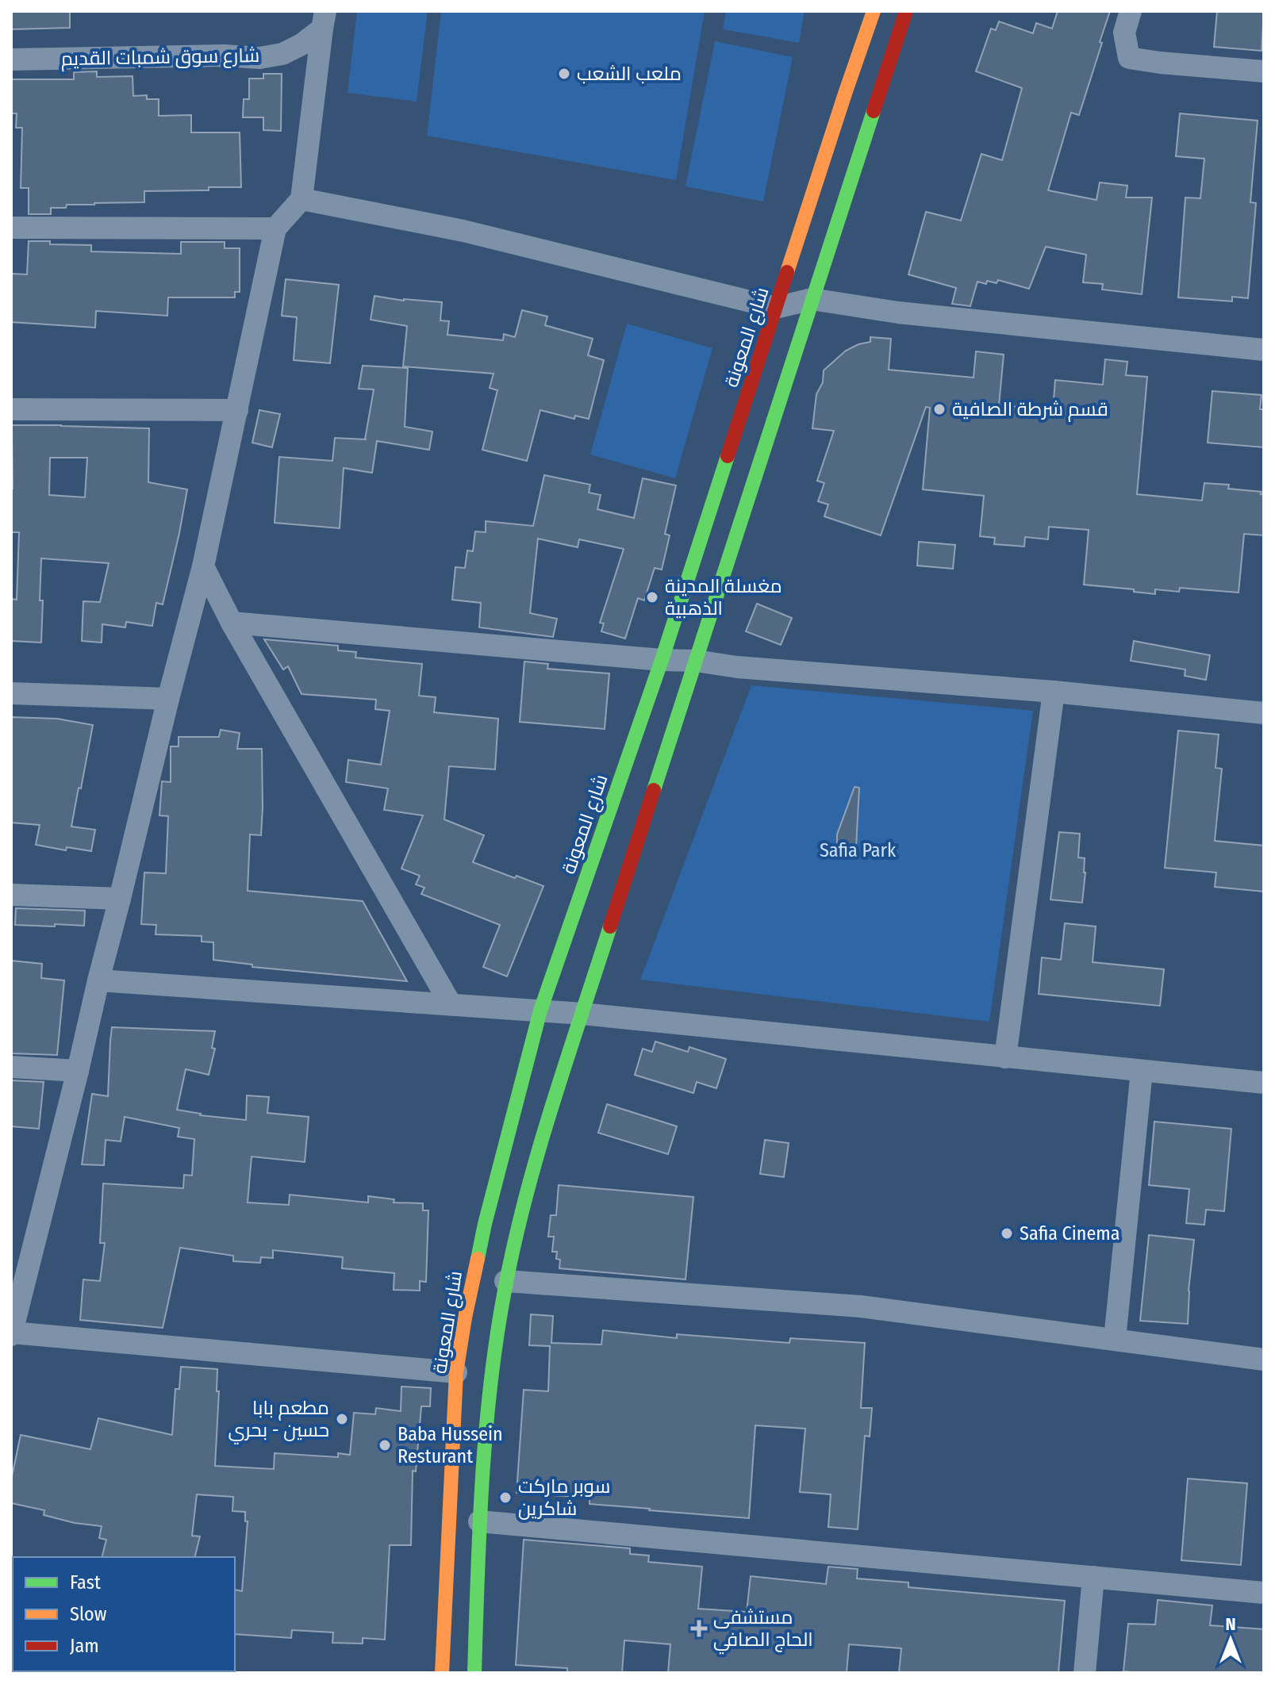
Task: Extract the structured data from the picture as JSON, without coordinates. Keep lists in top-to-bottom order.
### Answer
{
  "streets": {
    "highway": ["شارع المعونة"],
    "street": ["شارع سوق شمبات القديم"]
  },
  "parks": ["Safia Park"],
  "places": {
    "other": [
      "ملعب الشعب",
      "قسم شرطة الصافية",
      "مغسلة المدينة الذهبية",
      "Safia Cinema",
      "مطعم بابا حسين - بحري",
      "Baba Hussein Resturant",
      "سوبر ماركت شاكرين"
    ],
    "health": ["مستشفى الحاج الصافي"]
  },
  "legend": ["Fast", "Slow", "Jam"],
  "north": "top"
}
